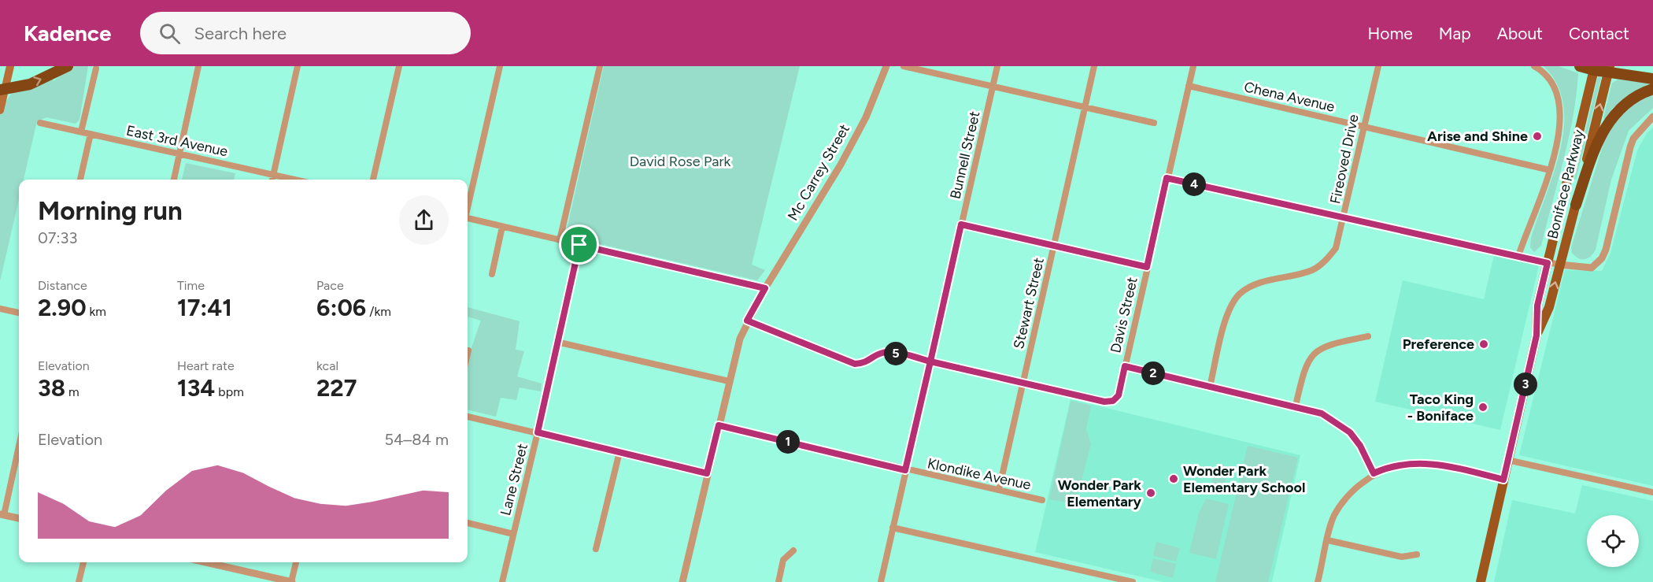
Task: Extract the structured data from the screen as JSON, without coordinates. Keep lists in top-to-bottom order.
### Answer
{
  "streets": {
    "main road": ["Boniface Parkway"],
    "street": [
      "Chena Avenue",
      "East 3rd Avenue",
      "Bunnell Street",
      "Fireoved Drive",
      "Mc Carrey Street",
      "Stewart Street",
      "Davis Street",
      "Klondike Avenue",
      "Lane Street"
    ]
  },
  "crossings": [
    ["Chena Avenue", "Fireoved Drive"],
    ["Chena Avenue", "Davis Street"],
    ["Bunnell Street", "Klondike Avenue"],
    ["Mc Carrey Street", "Klondike Avenue"],
    ["Stewart Street", "Davis Street"],
    ["Stewart Street", "Klondike Avenue"]
  ],
  "parks": ["David Rose Park"],
  "places": [
    "Arise and Shine",
    "Preference",
    "Taco King - Boniface",
    "Wonder Park Elementary School",
    "Wonder Park Elementary"
  ],
  "page": {
    "header": "Kadence",
    "search": "Search here",
    "nav": [
      "Home",
      "Map",
      "About",
      "Contact"
    ],
    "pins": [
      "4",
      "5",
      "2",
      "3",
      "1"
    ],
    "heading": ["Morning run", "07:33"],
    "stats": [
      ["Distance", "2.90 km"],
      ["Time", "17:41"],
      ["Pace", "6:06 /km"],
      ["Elevation", "38 m"],
      ["Heart rate", "134 bpm"],
      ["kcal", "227"]
    ],
    "chart": ["Elevation", "54–84 m"]
  }
}
